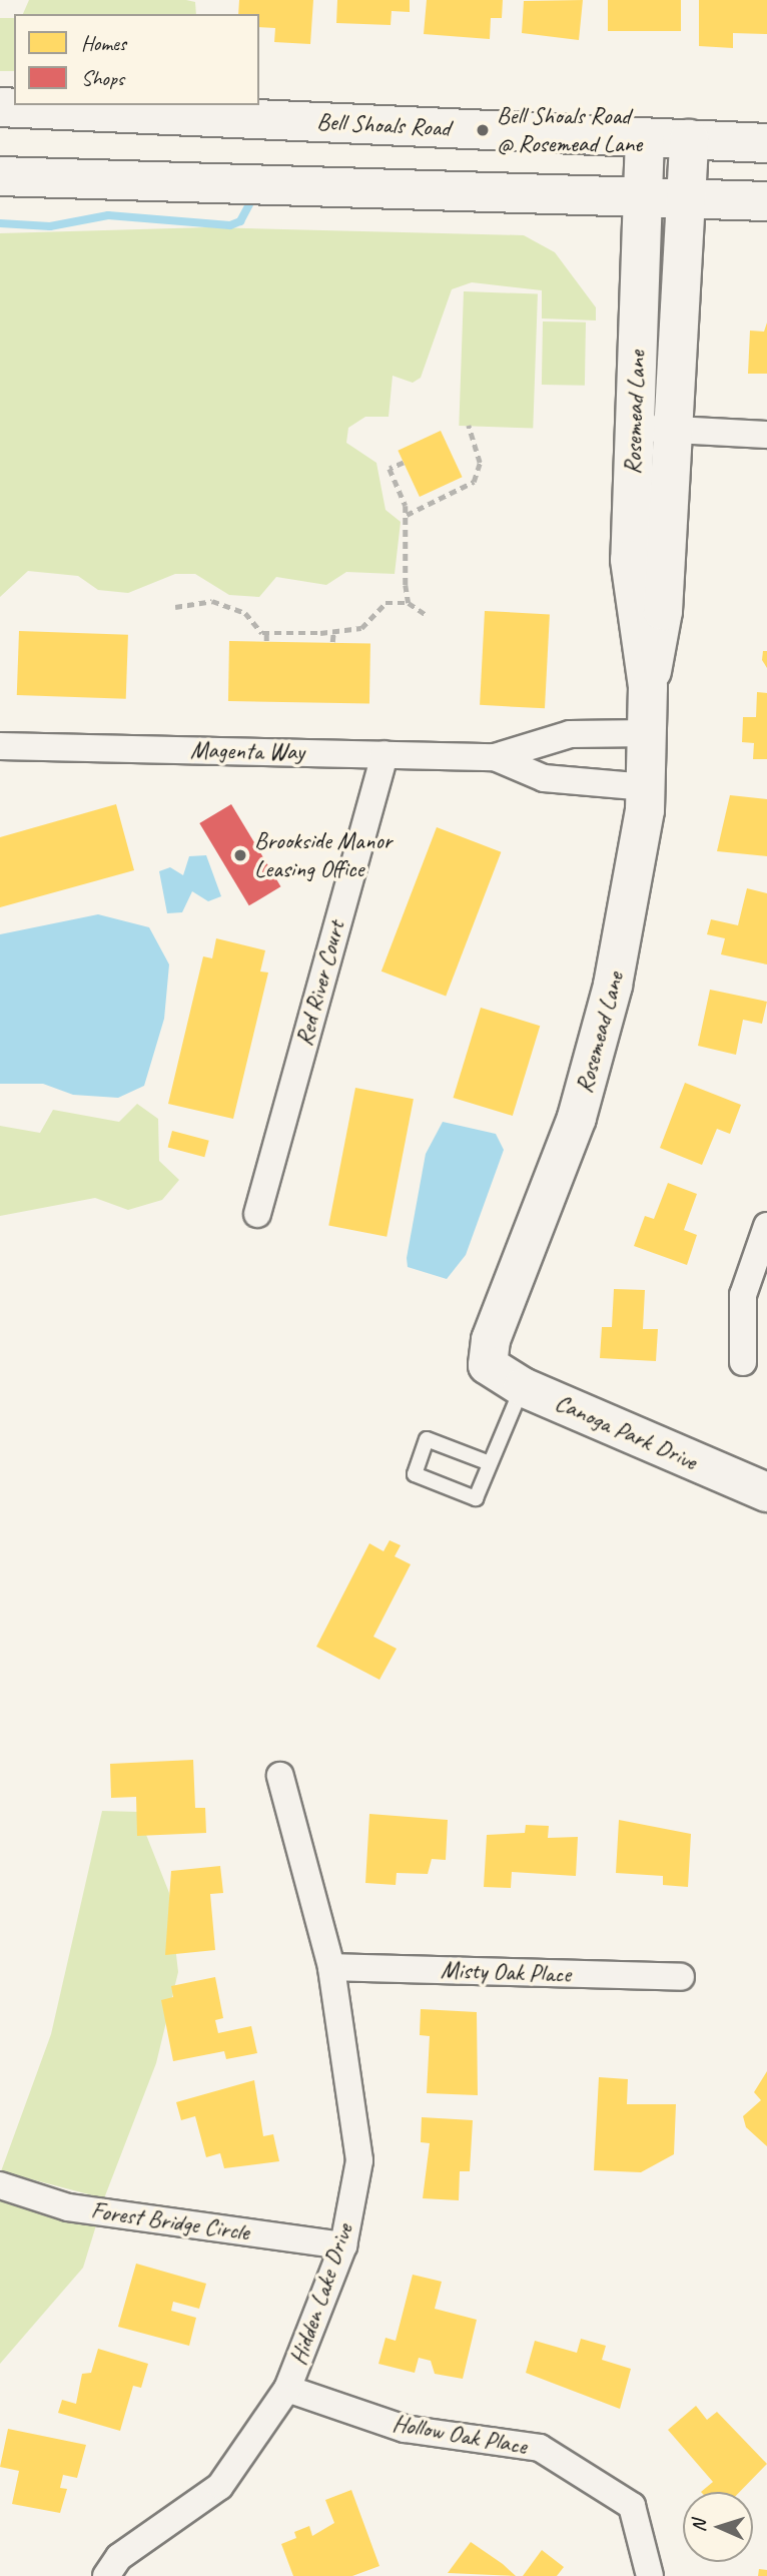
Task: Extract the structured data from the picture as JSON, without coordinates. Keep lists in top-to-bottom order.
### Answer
{
  "streets": {
    "street": [
      "Bell Shoals Road",
      "Rosemead Lane",
      "Magenta Way",
      "Red River Court",
      "Canoga Park Drive",
      "Misty Oak Place",
      "Forest Bridge Circle",
      "Hidden Lake Drive",
      "Hollow Oak Place"
    ]
  },
  "crossings": [
    ["Bell Shoals Road", "Rosemead Lane"],
    ["Rosemead Lane", "Magenta Way"],
    ["Rosemead Lane", "Canoga Park Drive"],
    ["Magenta Way", "Red River Court"],
    ["Misty Oak Place", "Hidden Lake Drive"],
    ["Forest Bridge Circle", "Hidden Lake Drive"],
    ["Hidden Lake Drive", "Hollow Oak Place"]
  ],
  "places": ["Bell Shoals Road @ Rosemead Lane", "Brookside Manor Leasing Office"],
  "legend": ["Homes", "Shops"],
  "north": "left"
}
